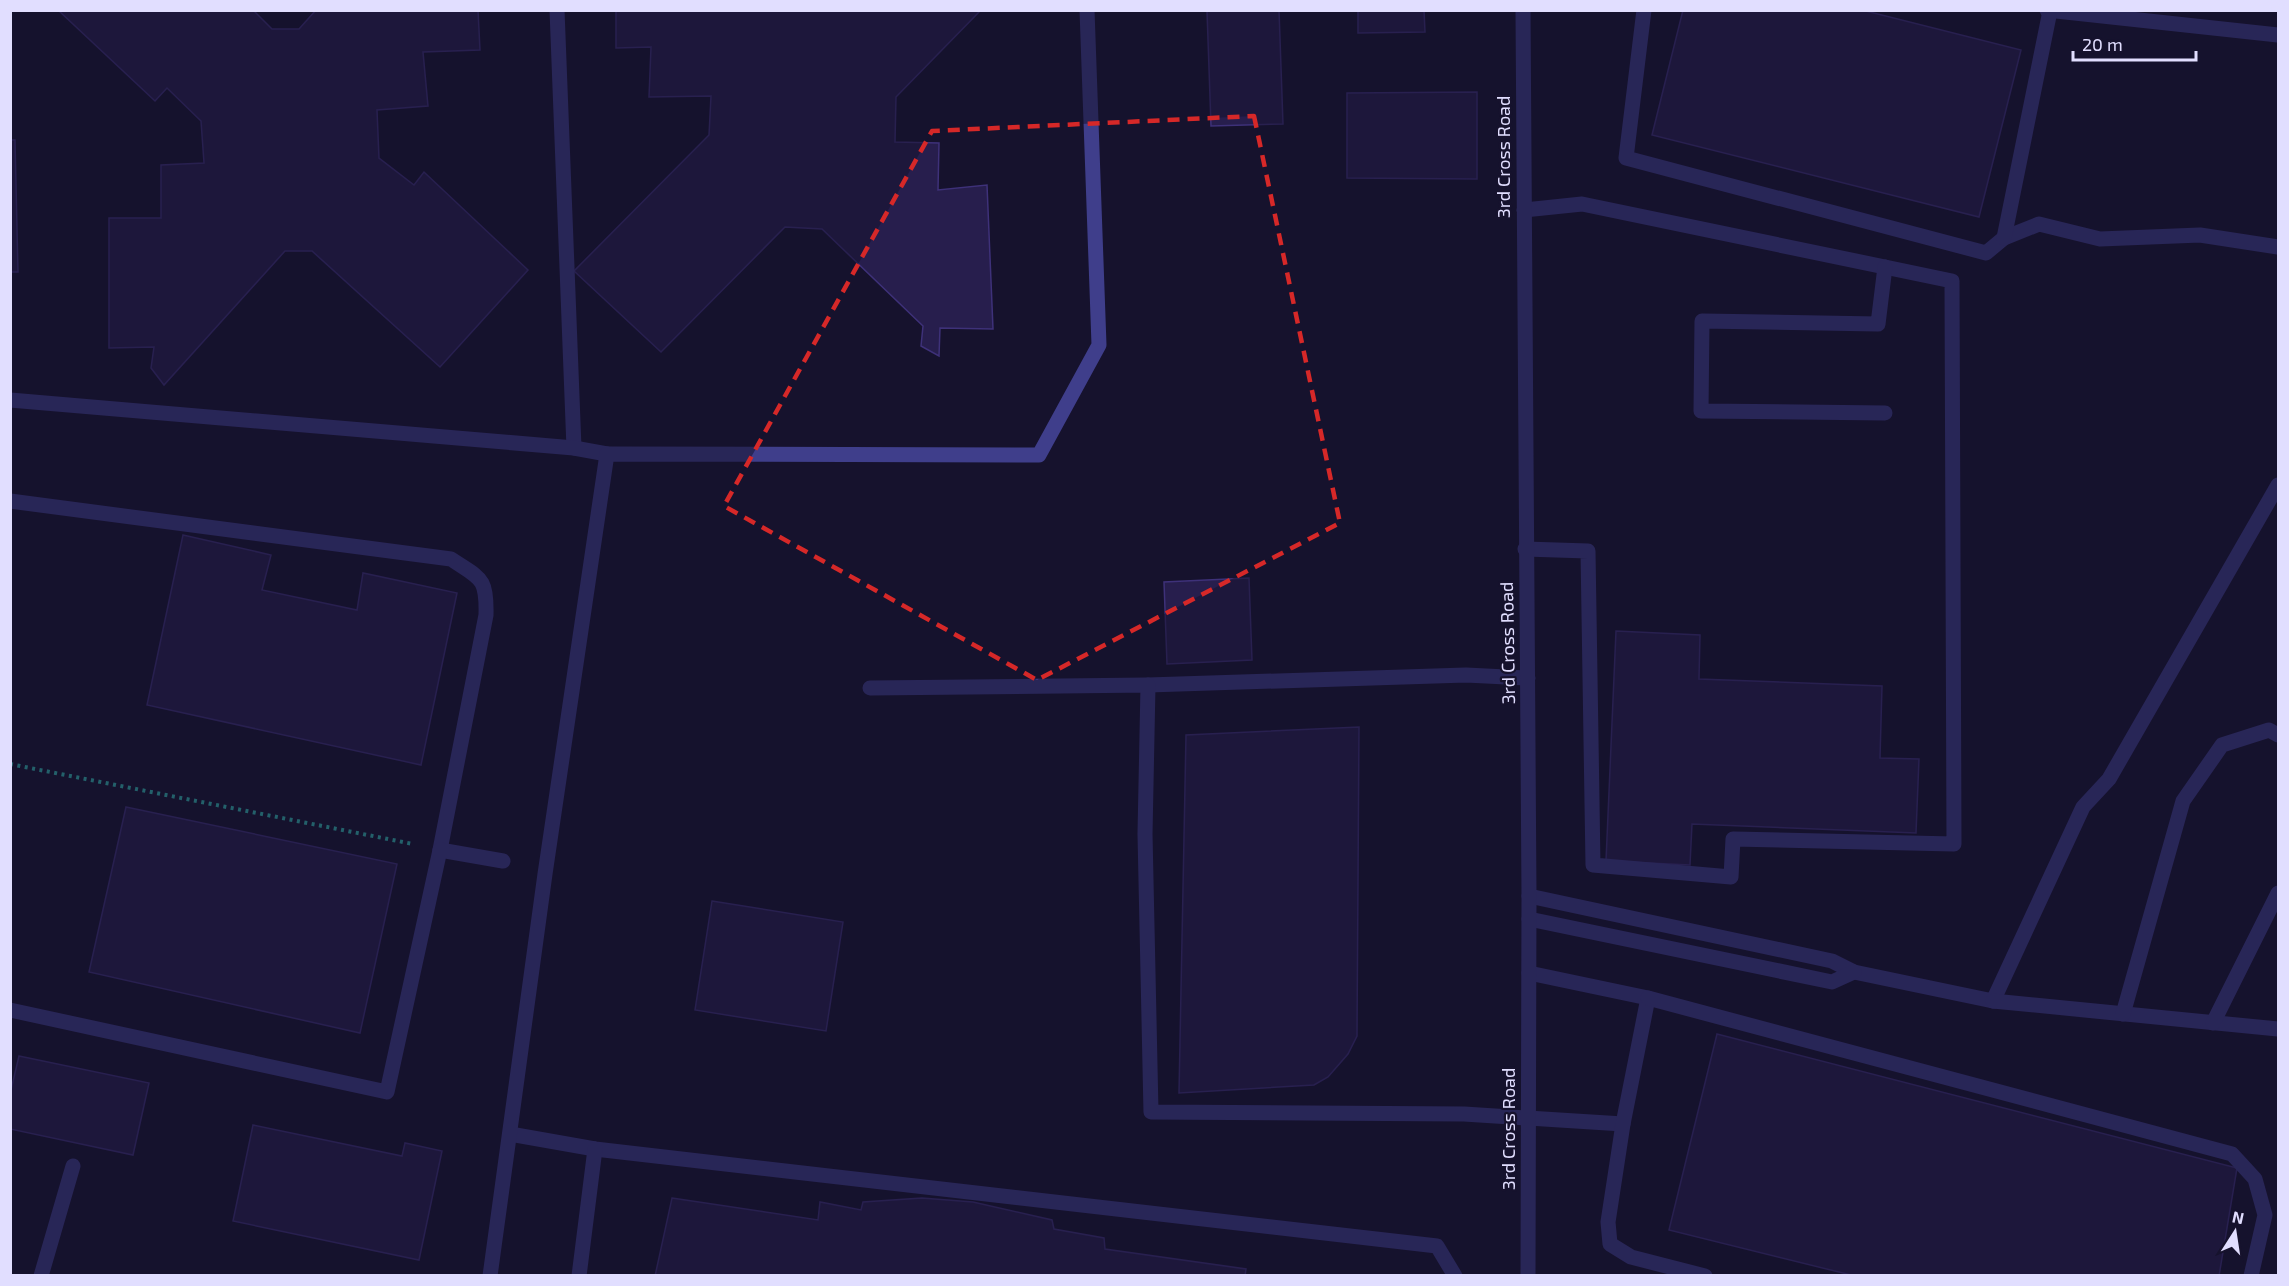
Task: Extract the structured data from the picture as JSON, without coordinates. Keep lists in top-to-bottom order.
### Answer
{
  "streets": {
    "street": ["3rd Cross Road"]
  },
  "scale_bar": "20 m",
  "north": "top"
}
